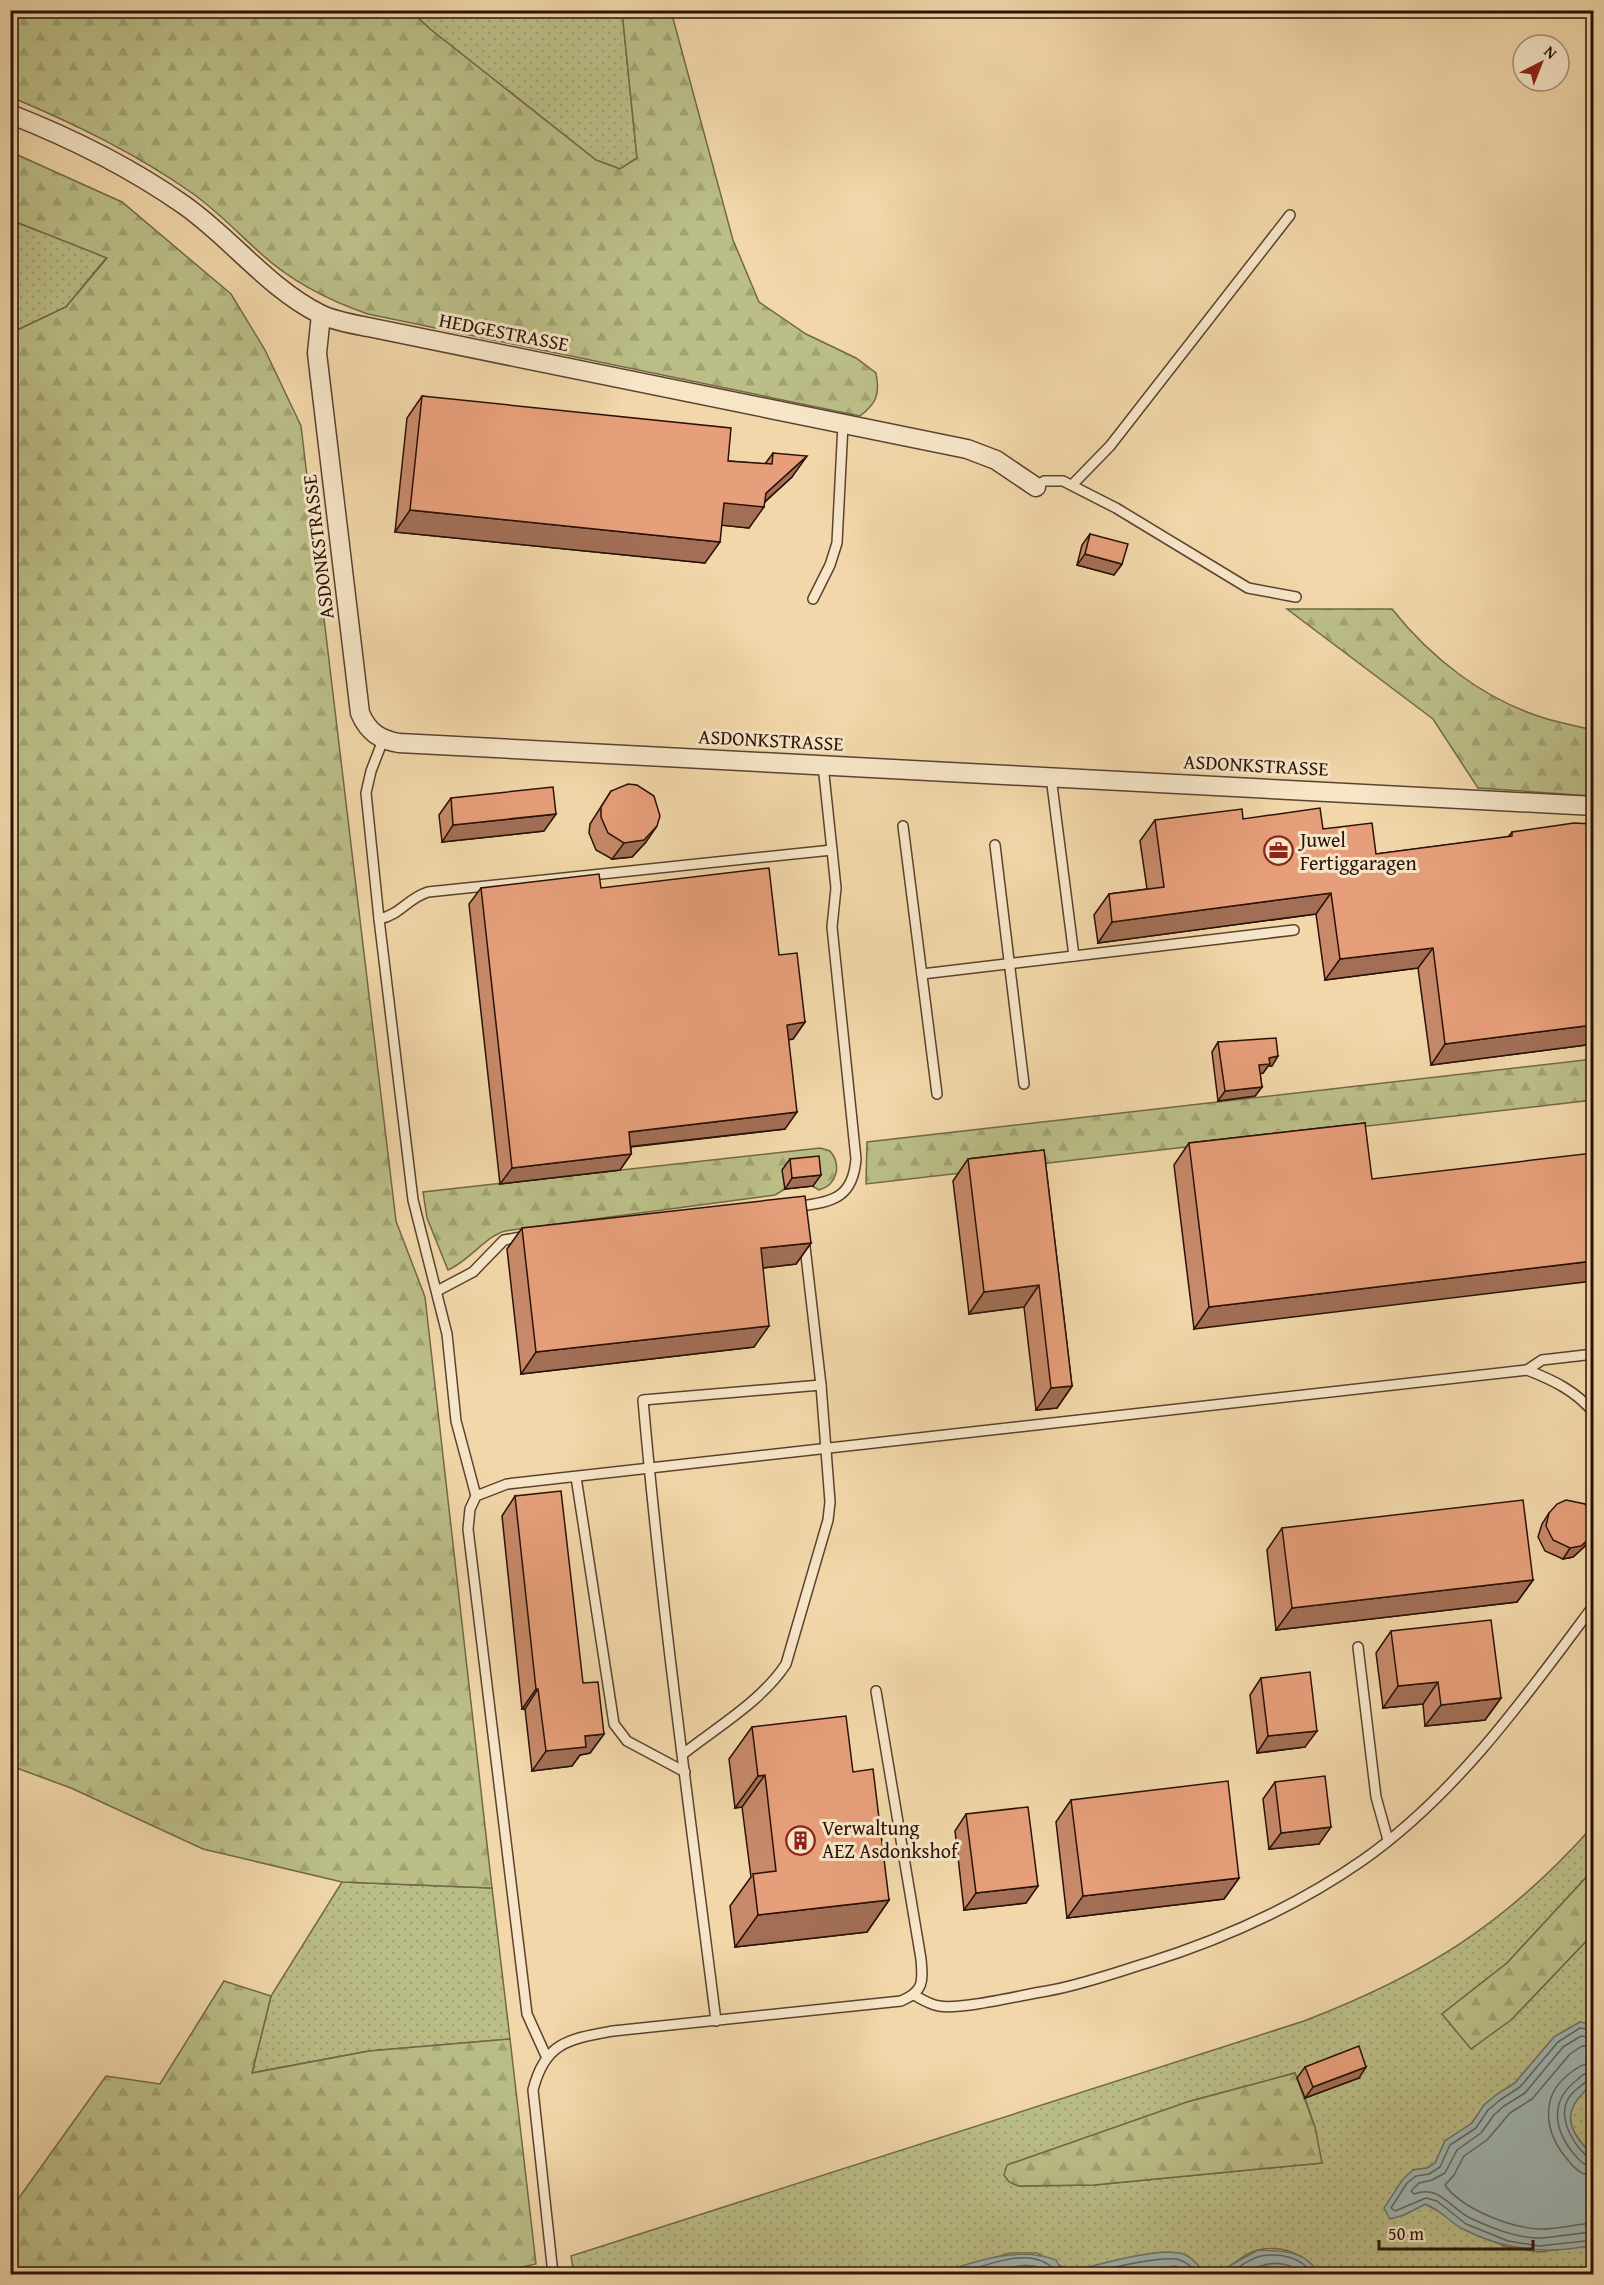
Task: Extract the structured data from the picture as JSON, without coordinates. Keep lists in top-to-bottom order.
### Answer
{
  "streets": {
    "street": ["HEDGESTRASSE", "ASDONKSTRASSE"]
  },
  "crossings": [
    ["HEDGESTRASSE", "ASDONKSTRASSE"]
  ],
  "places": {
    "office": ["Juwel Fertiggaragen"],
    "building": ["Verwaltung AEZ Asdonkshof"]
  },
  "scale_bar": "50 m",
  "north": "top right"
}
